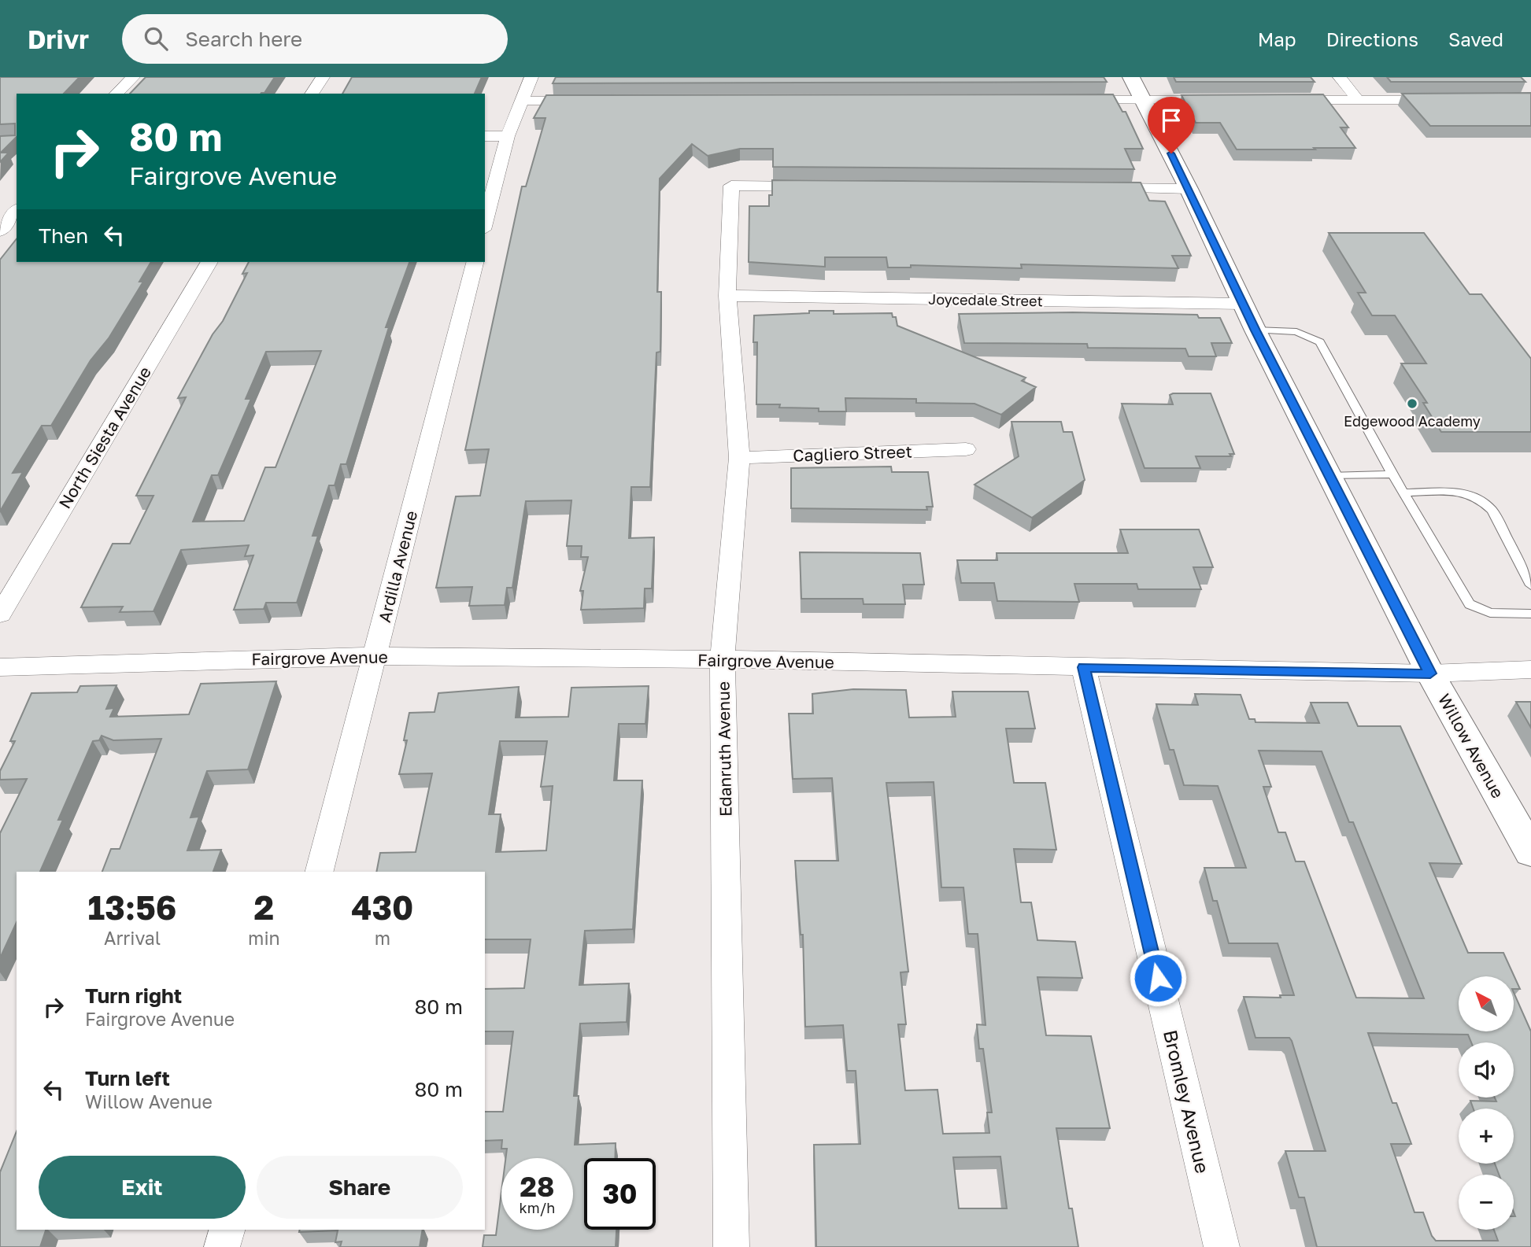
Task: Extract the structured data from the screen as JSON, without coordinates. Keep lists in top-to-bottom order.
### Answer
{
  "streets": {
    "street": [
      "Joycedale Street",
      "North Siesta Avenue",
      "Cagliero Street",
      "Ardilla Avenue",
      "Fairgrove Avenue",
      "Willow Avenue",
      "Edanruth Avenue",
      "Bromley Avenue"
    ]
  },
  "crossings": [
    ["Joycedale Street", "Willow Avenue"],
    ["Joycedale Street", "Edanruth Avenue"],
    ["Cagliero Street", "Edanruth Avenue"],
    ["Ardilla Avenue", "Fairgrove Avenue"],
    ["Fairgrove Avenue", "Willow Avenue"],
    ["Fairgrove Avenue", "Edanruth Avenue"],
    ["Fairgrove Avenue", "Bromley Avenue"]
  ],
  "places": ["Edgewood Academy"],
  "north": "top left",
  "page": {
    "header": "Drivr",
    "search": "Search here",
    "nav": ["Map", "Directions", "Saved"],
    "turn": ["80 m", "Fairgrove Avenue"],
    "then": "Then",
    "eta": [
      "13:56",
      "Arrival",
      "2",
      "min",
      "430",
      "m"
    ],
    "list": [
      {
        "name": "Turn right",
        "note": "Fairgrove Avenue",
        "value": "80 m"
      },
      {
        "name": "Turn left",
        "note": "Willow Avenue",
        "value": "80 m"
      }
    ],
    "map_buttons": ["+", "−"],
    "buttons": ["Exit", "Share"],
    "speed": "28 km/h",
    "limit": "30"
  }
}
